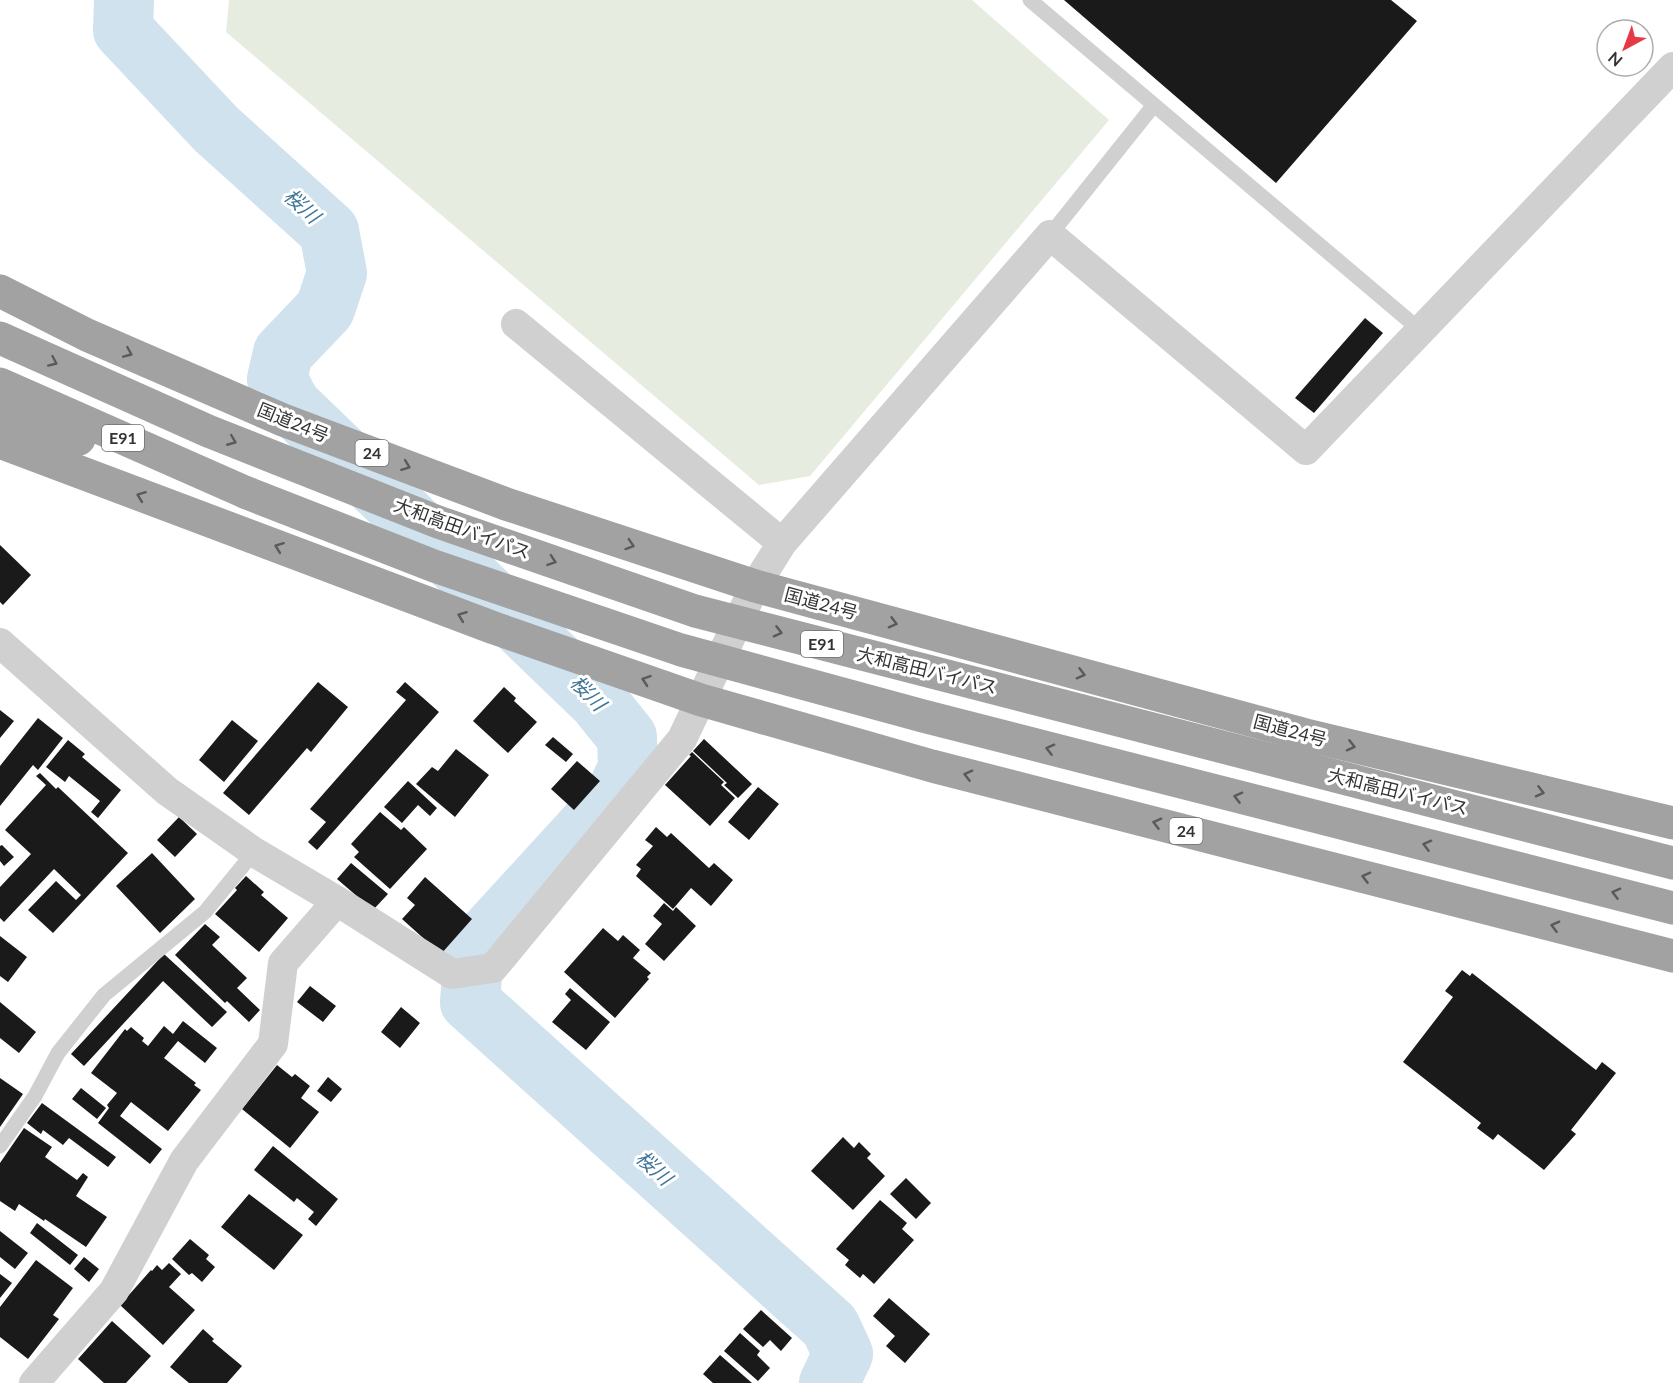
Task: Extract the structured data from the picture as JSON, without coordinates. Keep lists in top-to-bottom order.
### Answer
{
  "streets": {
    "highway": [
      "国道24号",
      "E91",
      "24",
      "大和高田バイパス"
    ]
  },
  "water": ["桜川"],
  "north": "bottom left"
}
